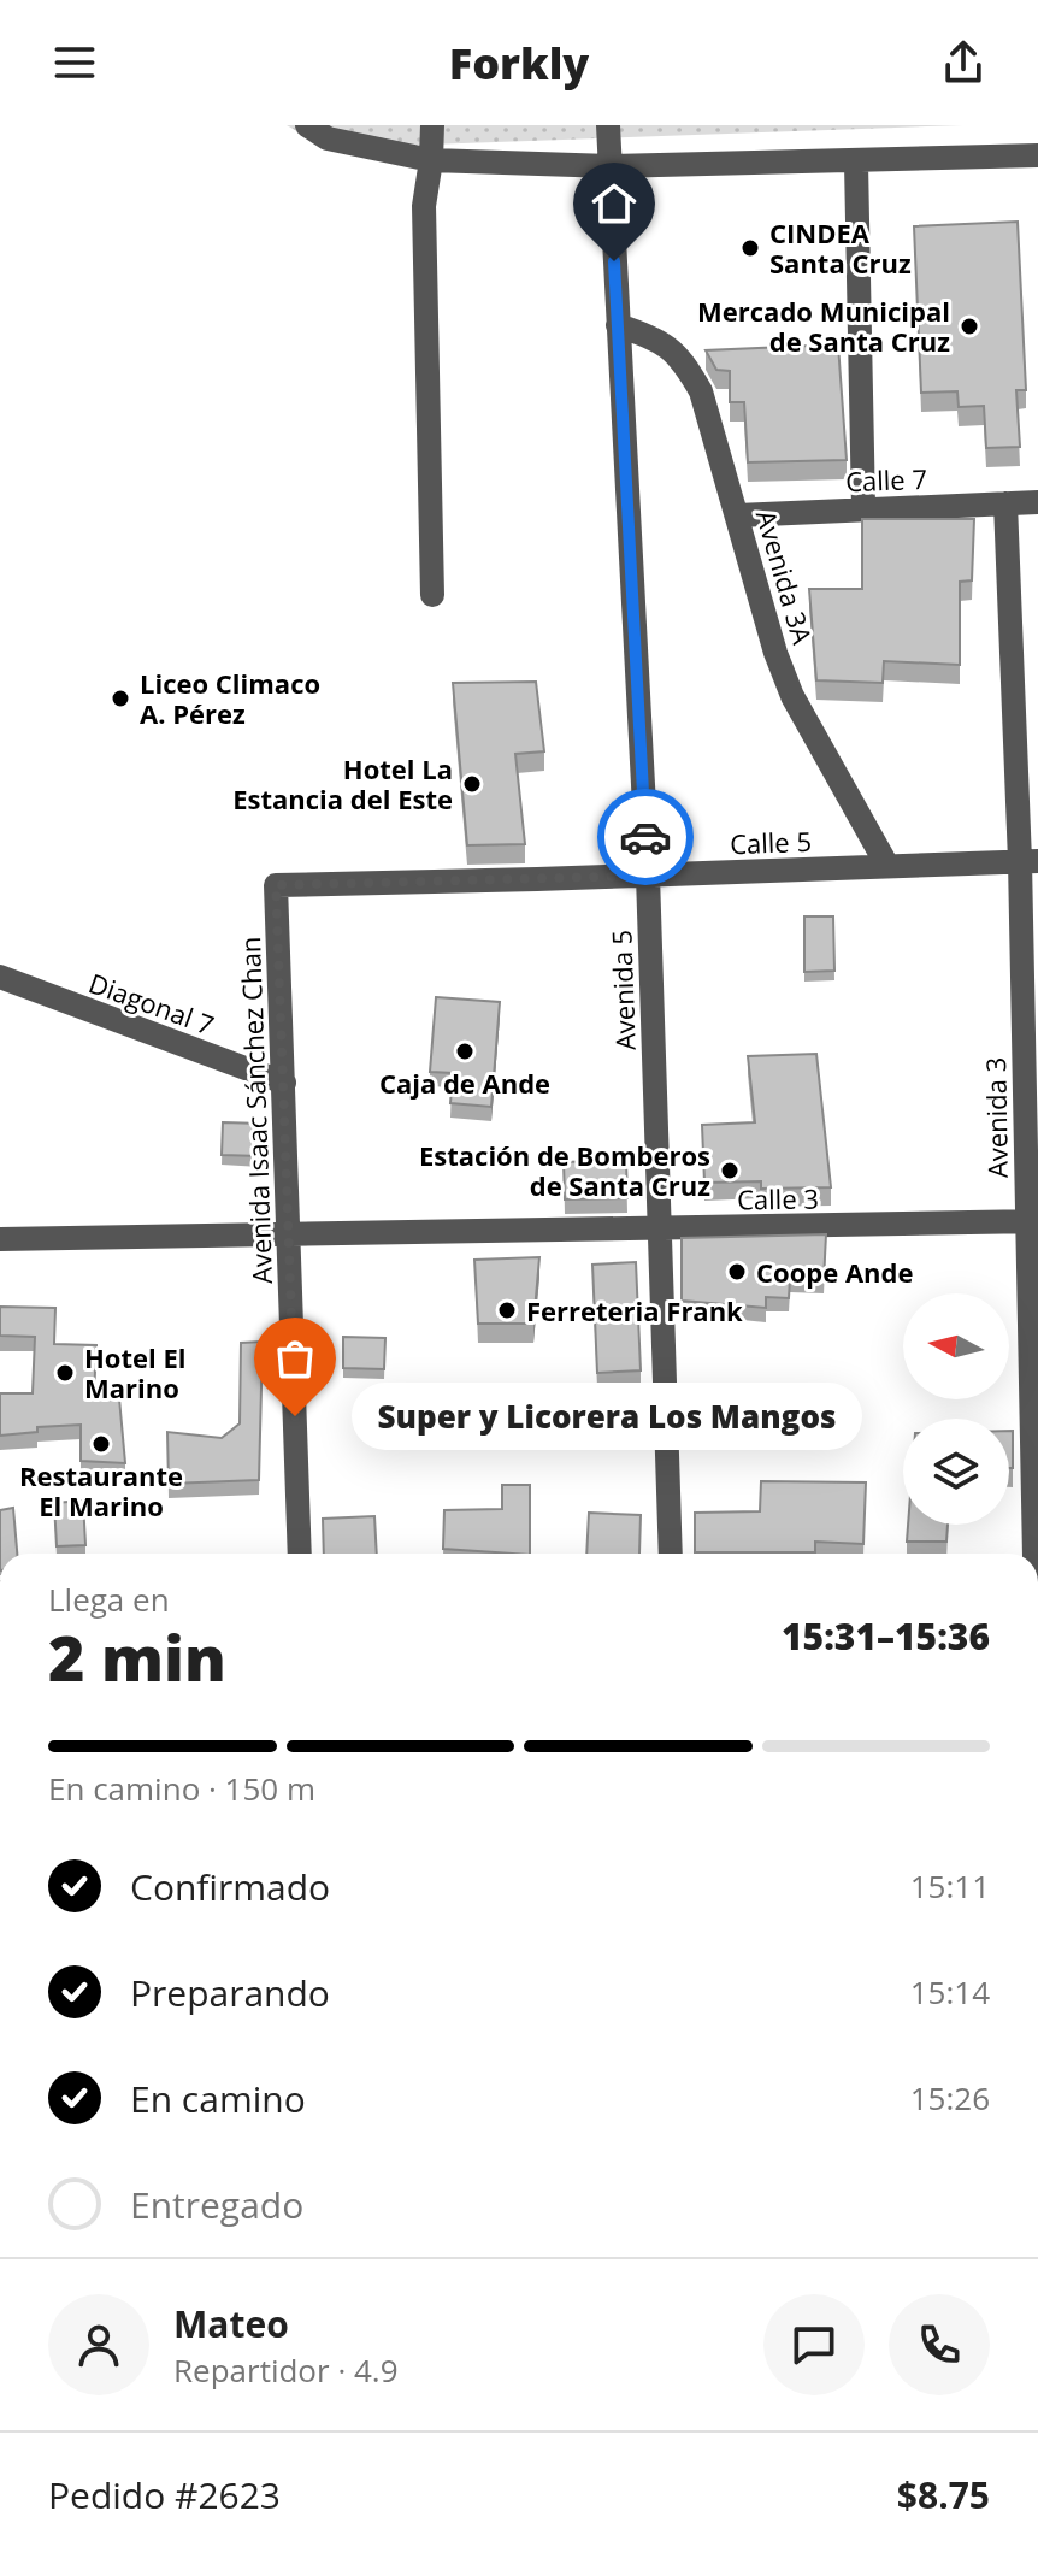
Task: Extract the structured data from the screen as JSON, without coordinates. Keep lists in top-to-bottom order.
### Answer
{
  "streets": {
    "street": [
      "Calle 7",
      "Avenida 3A",
      "Calle 5",
      "Avenida 5",
      "Diagonal 7",
      "Avenida Isaac Sánchez Chan",
      "Avenida 3",
      "Calle 3"
    ]
  },
  "crossings": [
    ["Calle 7", "Avenida 3A"],
    ["Calle 7", "Avenida 3"],
    ["Avenida 3A", "Calle 5"],
    ["Avenida 3A", "Avenida 5"],
    ["Calle 5", "Avenida 5"],
    ["Calle 5", "Avenida Isaac Sánchez Chan"],
    ["Calle 5", "Avenida 3"],
    ["Avenida 5", "Calle 3"],
    ["Diagonal 7", "Avenida Isaac Sánchez Chan"],
    ["Avenida Isaac Sánchez Chan", "Calle 3"],
    ["Avenida 3", "Calle 3"]
  ],
  "places": [
    "CINDEA Santa Cruz",
    "Mercado Municipal de Santa Cruz",
    "Liceo Climaco A. Pérez",
    "Hotel La Estancia del Este",
    "Caja de Ande",
    "Estación de Bomberos de Santa Cruz",
    "Coope Ande",
    "Ferreteria Frank",
    "Hotel El Marino",
    "Super y Licorera Los Mangos",
    "Restaurante El Marino"
  ],
  "north": "left",
  "page": {
    "header": "Forkly",
    "bubble": "Super y Licorera Los Mangos",
    "heading": ["2 min", "Llega en", "15:31–15:36"],
    "panel": [
      "Mateo",
      "Repartidor · 4.9",
      "Pedido #2623",
      "$8.75"
    ],
    "bar": "En camino · 150 m",
    "list": [
      ["Confirmado", "15:11"],
      ["Preparando", "15:14"],
      ["En camino", "15:26"],
      "Entregado"
    ]
  }
}
